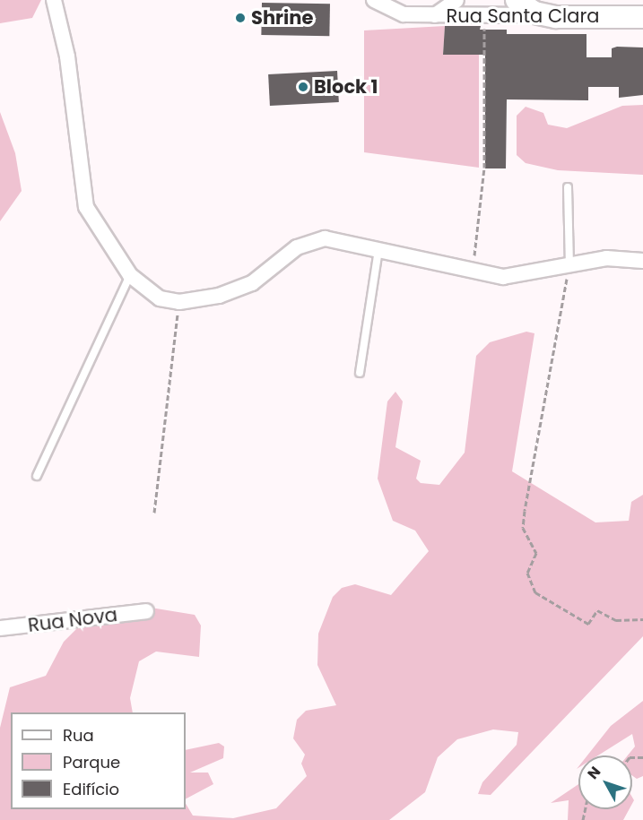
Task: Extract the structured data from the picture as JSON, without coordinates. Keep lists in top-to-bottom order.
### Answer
{
  "streets": {
    "main road": ["Rua Santa Clara"],
    "street": ["Rua Nova"]
  },
  "places": ["Shrine", "Block 1"],
  "legend": ["Rua", "Parque", "Edifício"],
  "north": "top left"
}
